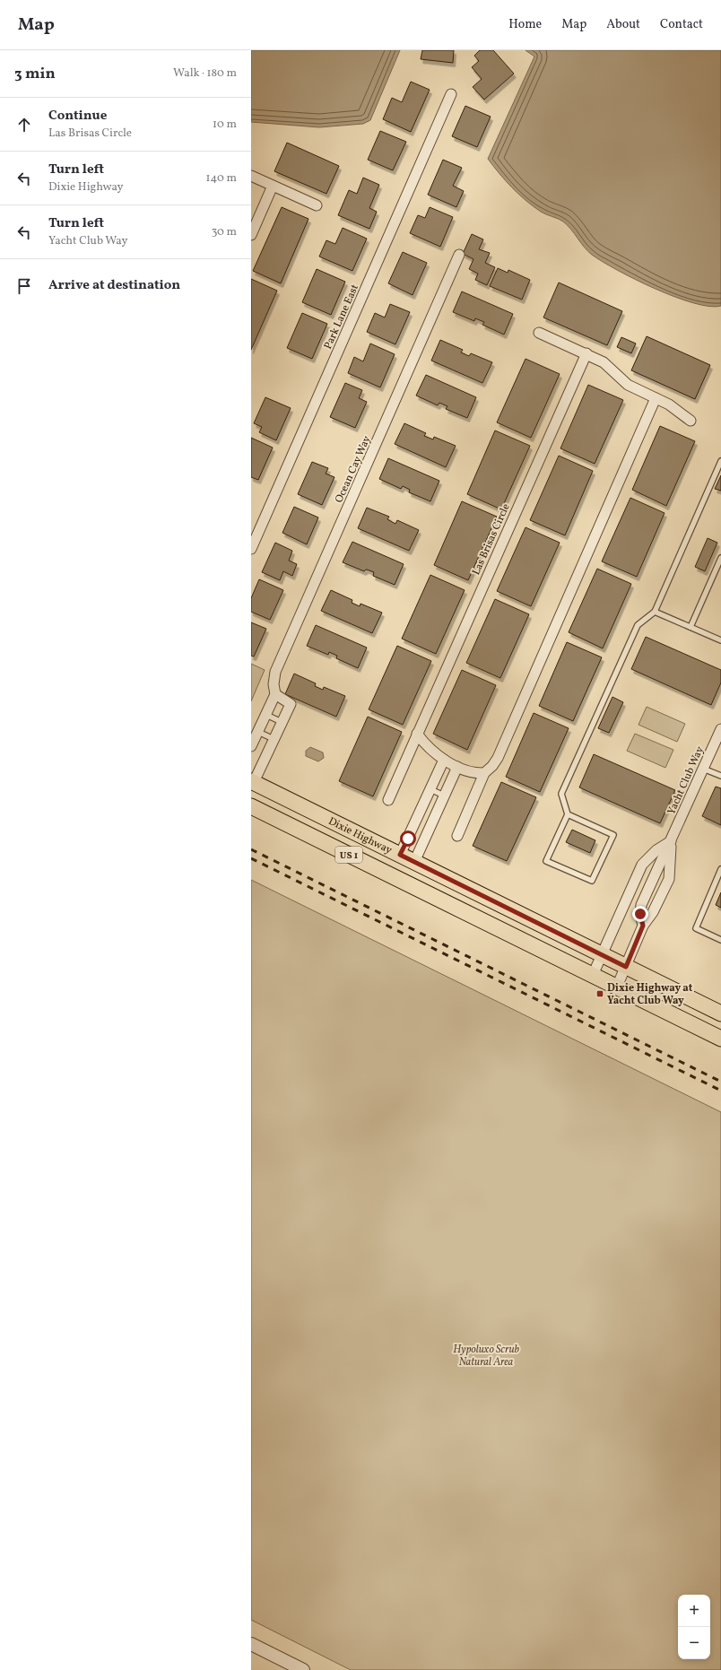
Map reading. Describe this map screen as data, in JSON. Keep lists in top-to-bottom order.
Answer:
{
  "streets": {
    "main road": ["Dixie Highway", "US 1"],
    "street": [
      "Park Lane East",
      "Ocean Cay Way",
      "Las Brisas Circle",
      "Yacht Club Way"
    ]
  },
  "crossings": [
    ["Yacht Club Way", "Dixie Highway"],
    ["Yacht Club Way", "US 1"]
  ],
  "parks": ["Hypoluxo Scrub Natural Area"],
  "places": {
    "transit": ["Dixie Highway at Yacht Club Way"]
  },
  "page": {
    "header": "Map",
    "nav": [
      "Home",
      "Map",
      "About",
      "Contact"
    ],
    "heading": ["3 min", "Walk · 180 m"],
    "list": [
      ["Continue", "Las Brisas Circle", "10 m"],
      ["Turn left", "Dixie Highway", "140 m"],
      ["Turn left", "Yacht Club Way", "30 m"],
      "Arrive at destination"
    ],
    "map_buttons": ["+", "−"]
  }
}
